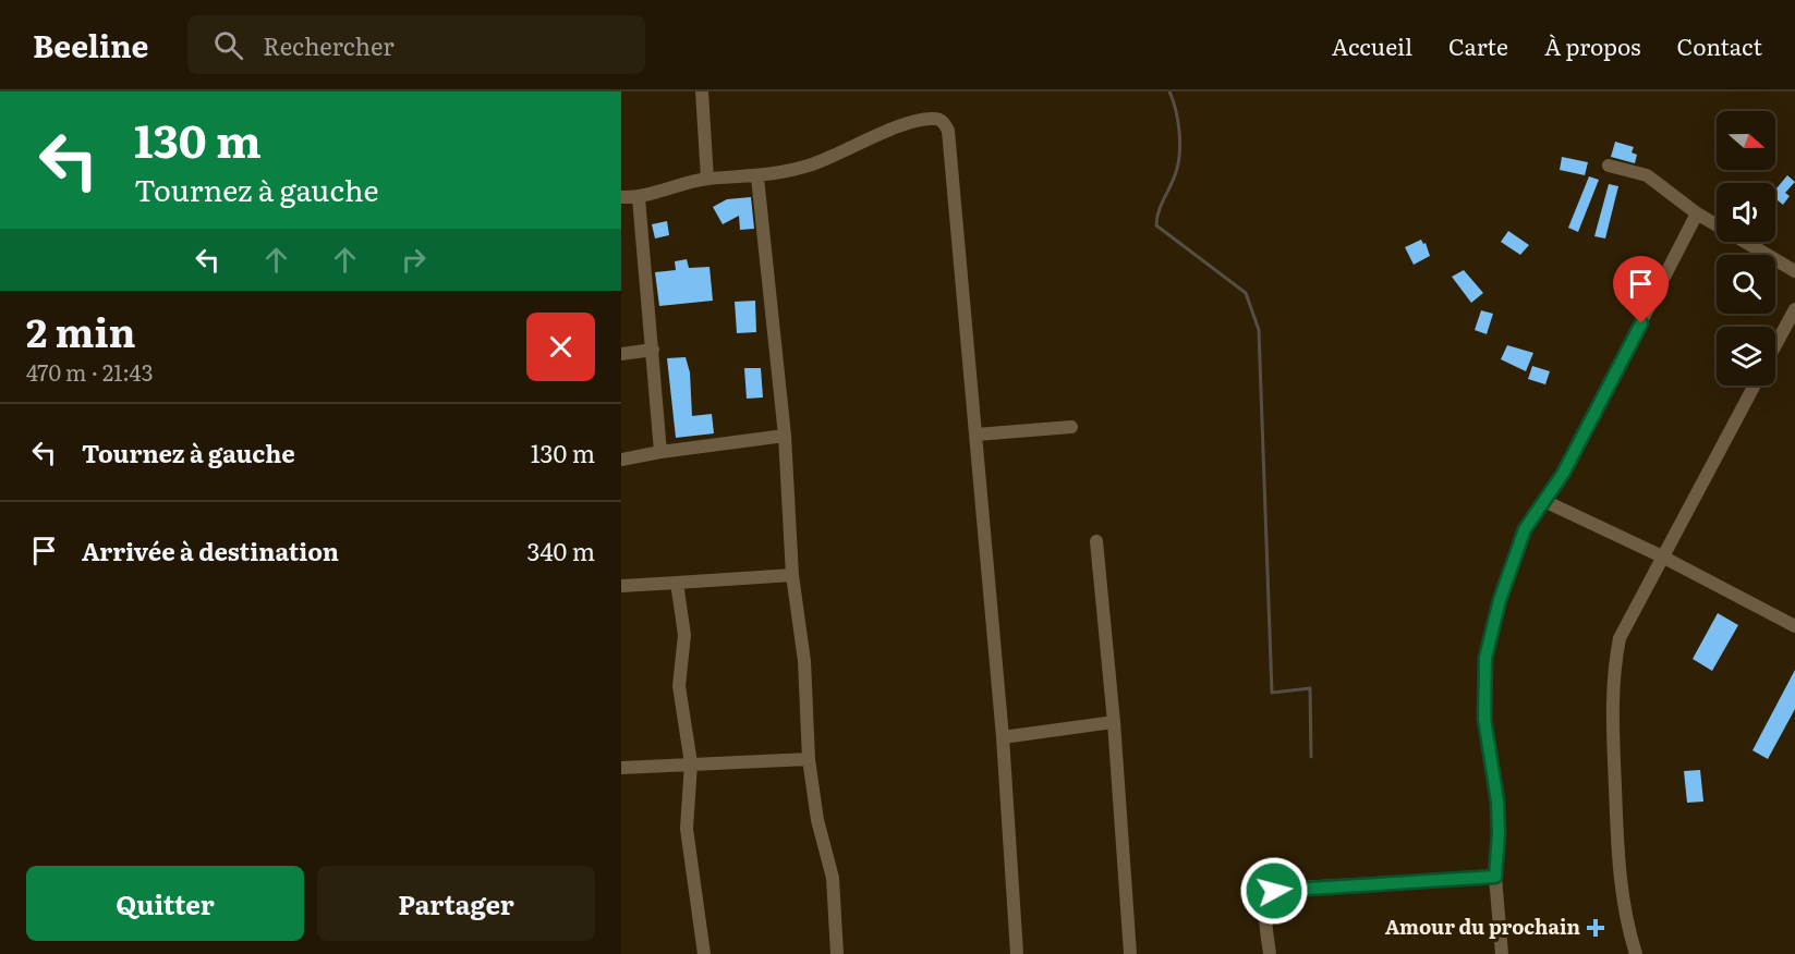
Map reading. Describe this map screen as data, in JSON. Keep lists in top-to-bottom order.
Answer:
{
  "places": {
    "health": ["Amour du prochain"]
  },
  "north": "right",
  "page": {
    "header": "Beeline",
    "search": "Rechercher",
    "nav": [
      "Accueil",
      "Carte",
      "À propos",
      "Contact"
    ],
    "turn": ["130 m", "Tournez à gauche"],
    "heading": ["2 min", "470 m · 21:43"],
    "list": [
      {
        "name": "Tournez à gauche",
        "value": "130 m"
      },
      {
        "name": "Arrivée à destination",
        "value": "340 m"
      }
    ],
    "buttons": ["Quitter", "Partager"]
  }
}
